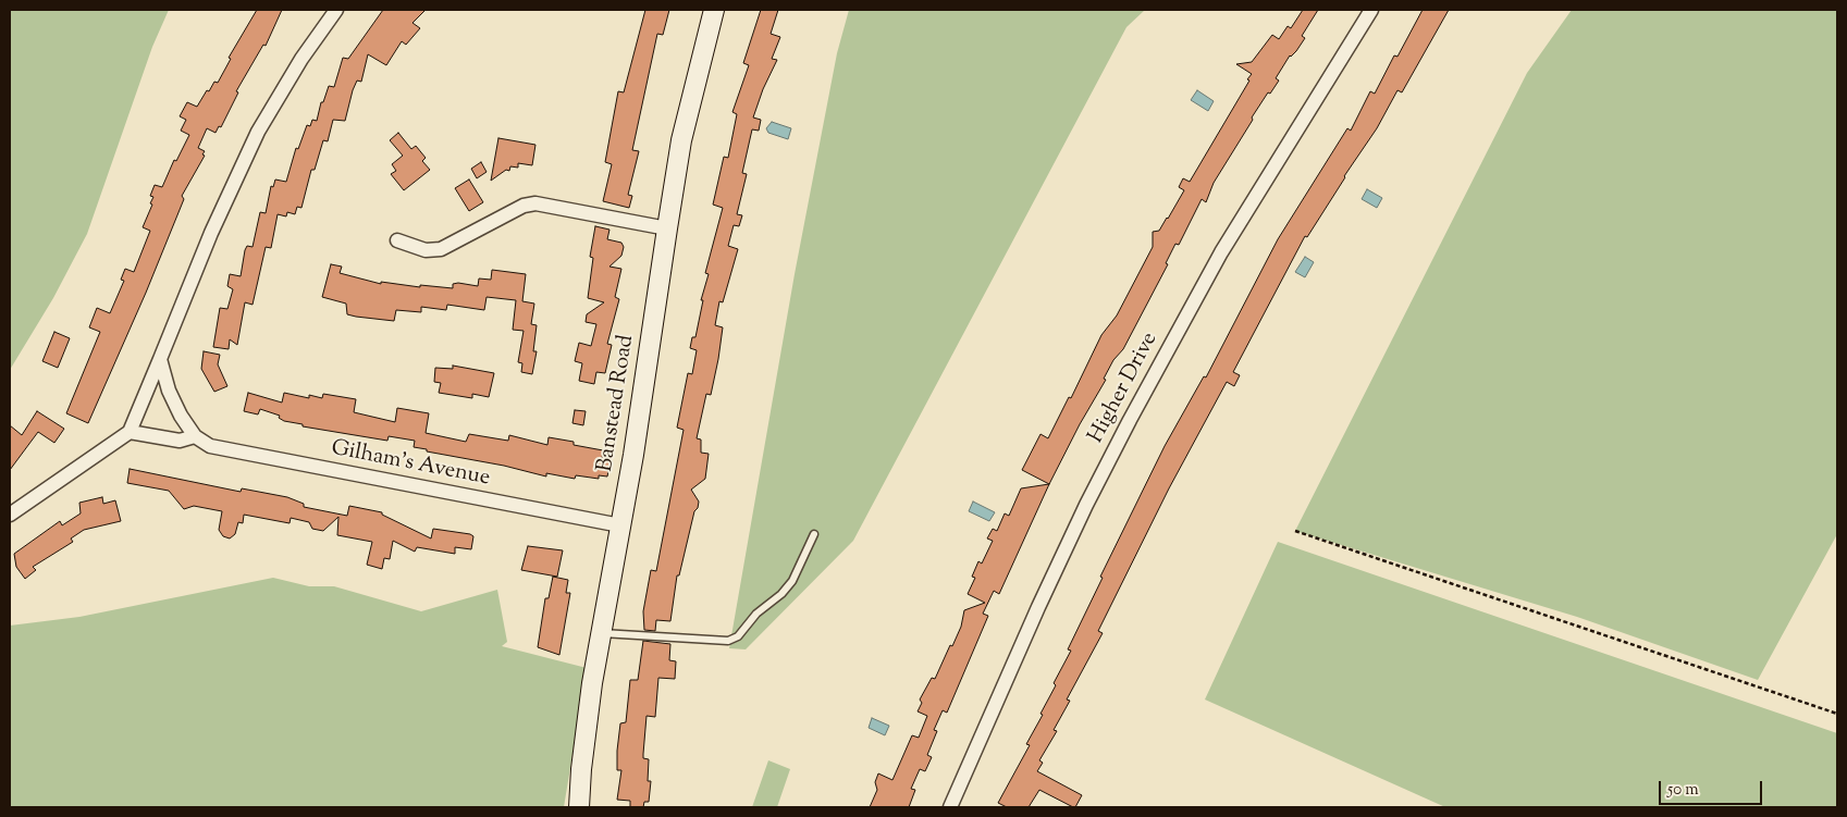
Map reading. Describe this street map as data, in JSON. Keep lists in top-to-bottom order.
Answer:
{
  "streets": {
    "street": ["Higher Drive", "Banstead Road", "Gilham's Avenue"]
  },
  "crossings": [
    ["Banstead Road", "Gilham's Avenue"]
  ],
  "scale_bar": "50 m"
}
